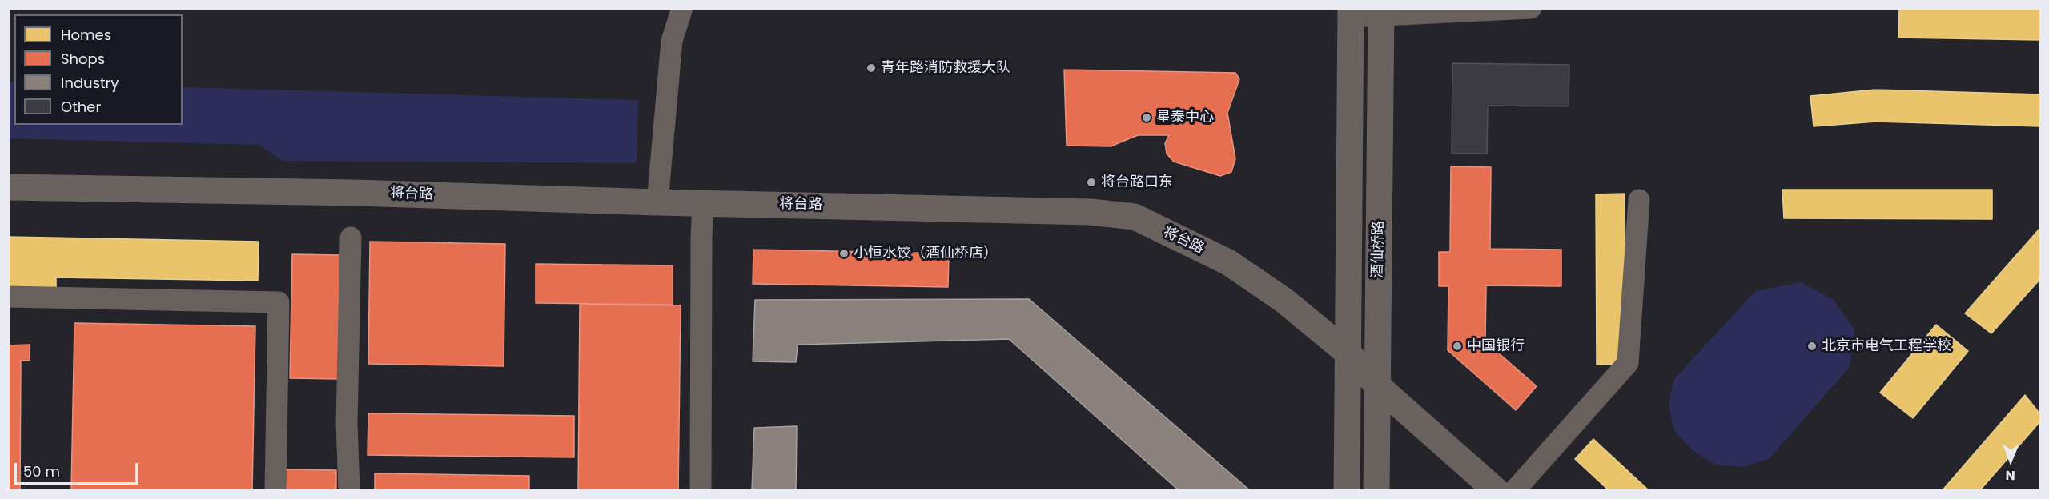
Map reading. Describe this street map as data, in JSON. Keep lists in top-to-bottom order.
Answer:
{
  "streets": {
    "main road": ["将台路", "酒仙桥路"]
  },
  "crossings": [
    ["将台路", "酒仙桥路"]
  ],
  "places": [
    "青年路消防救援大队",
    "星泰中心",
    "将台路口东",
    "小恒水饺（酒仙桥店）",
    "中国银行",
    "北京市电气工程学校"
  ],
  "legend": [
    "Homes",
    "Shops",
    "Industry",
    "Other"
  ],
  "scale_bar": "50 m",
  "north": "bottom"
}
